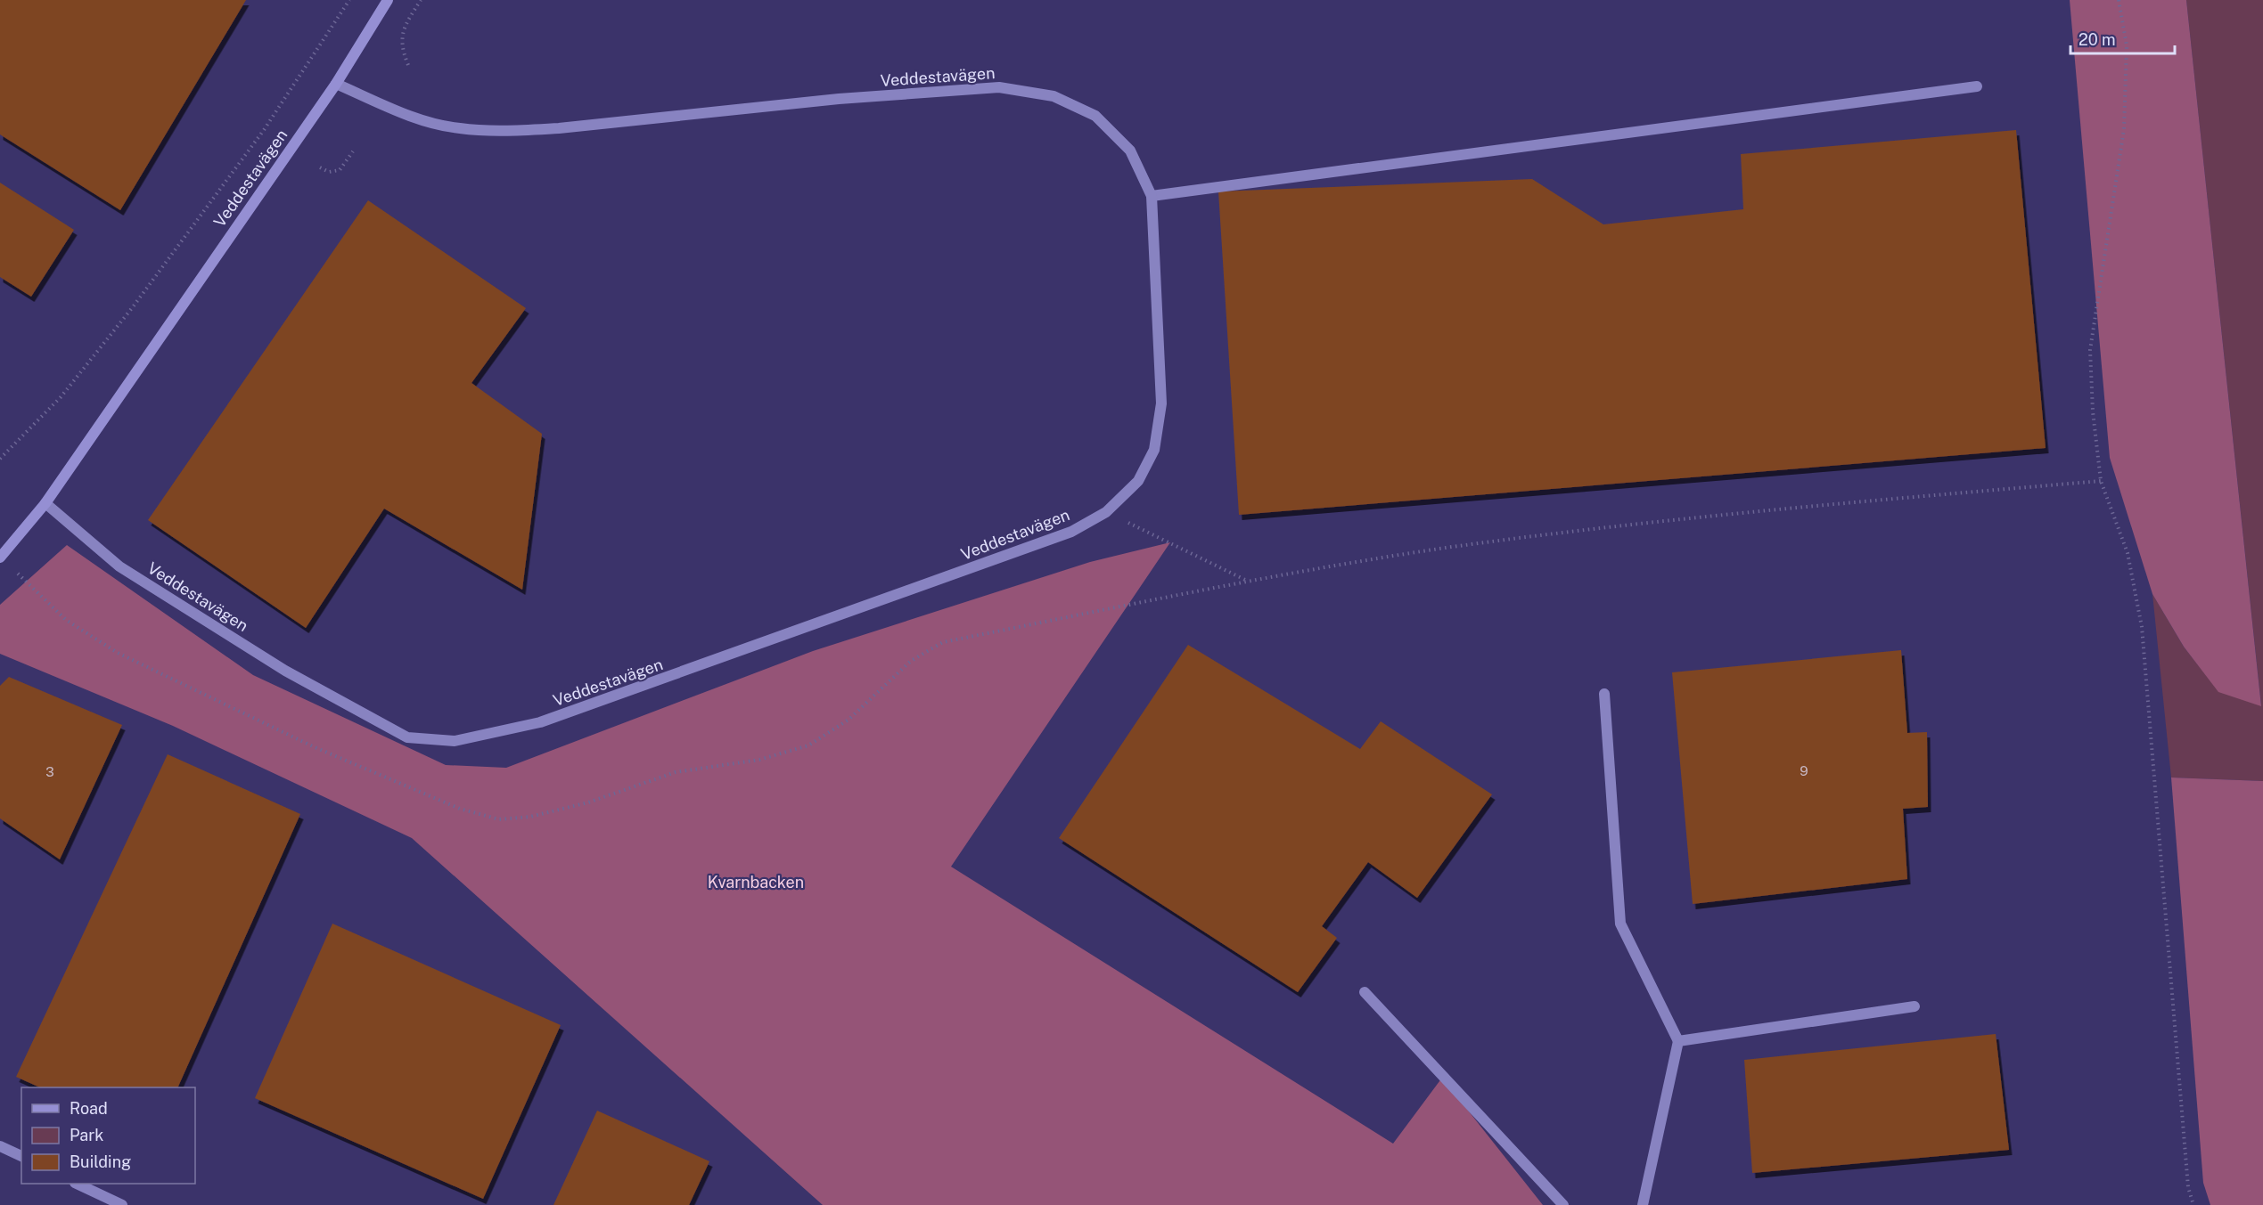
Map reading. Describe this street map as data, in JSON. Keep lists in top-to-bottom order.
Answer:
{
  "streets": {
    "street": ["Veddestavägen"]
  },
  "parks": ["Kvarnbacken"],
  "house_numbers": ["9", "3"],
  "legend": ["Road", "Park", "Building"],
  "scale_bar": "20 m"
}
